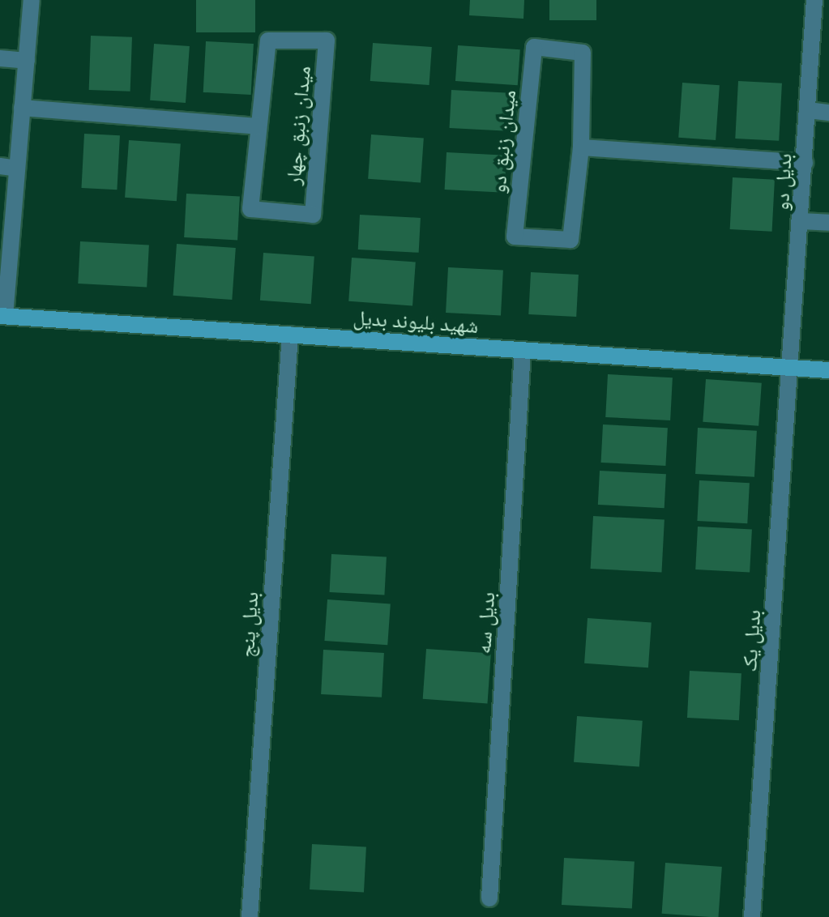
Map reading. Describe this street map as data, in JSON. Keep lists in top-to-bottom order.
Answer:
{
  "streets": {
    "street": [
      "میدان زنبق چهار",
      "میدان زنبق دو",
      "بدیل دو",
      "شهید بلیوند بدیل",
      "بدیل سه",
      "بدیل پنج",
      "بدیل یک"
    ]
  },
  "crossings": [
    ["بدیل دو", "شهید بلیوند بدیل"],
    ["بدیل دو", "بدیل یک"],
    ["شهید بلیوند بدیل", "بدیل سه"],
    ["شهید بلیوند بدیل", "بدیل پنج"],
    ["شهید بلیوند بدیل", "بدیل یک"]
  ]
}
